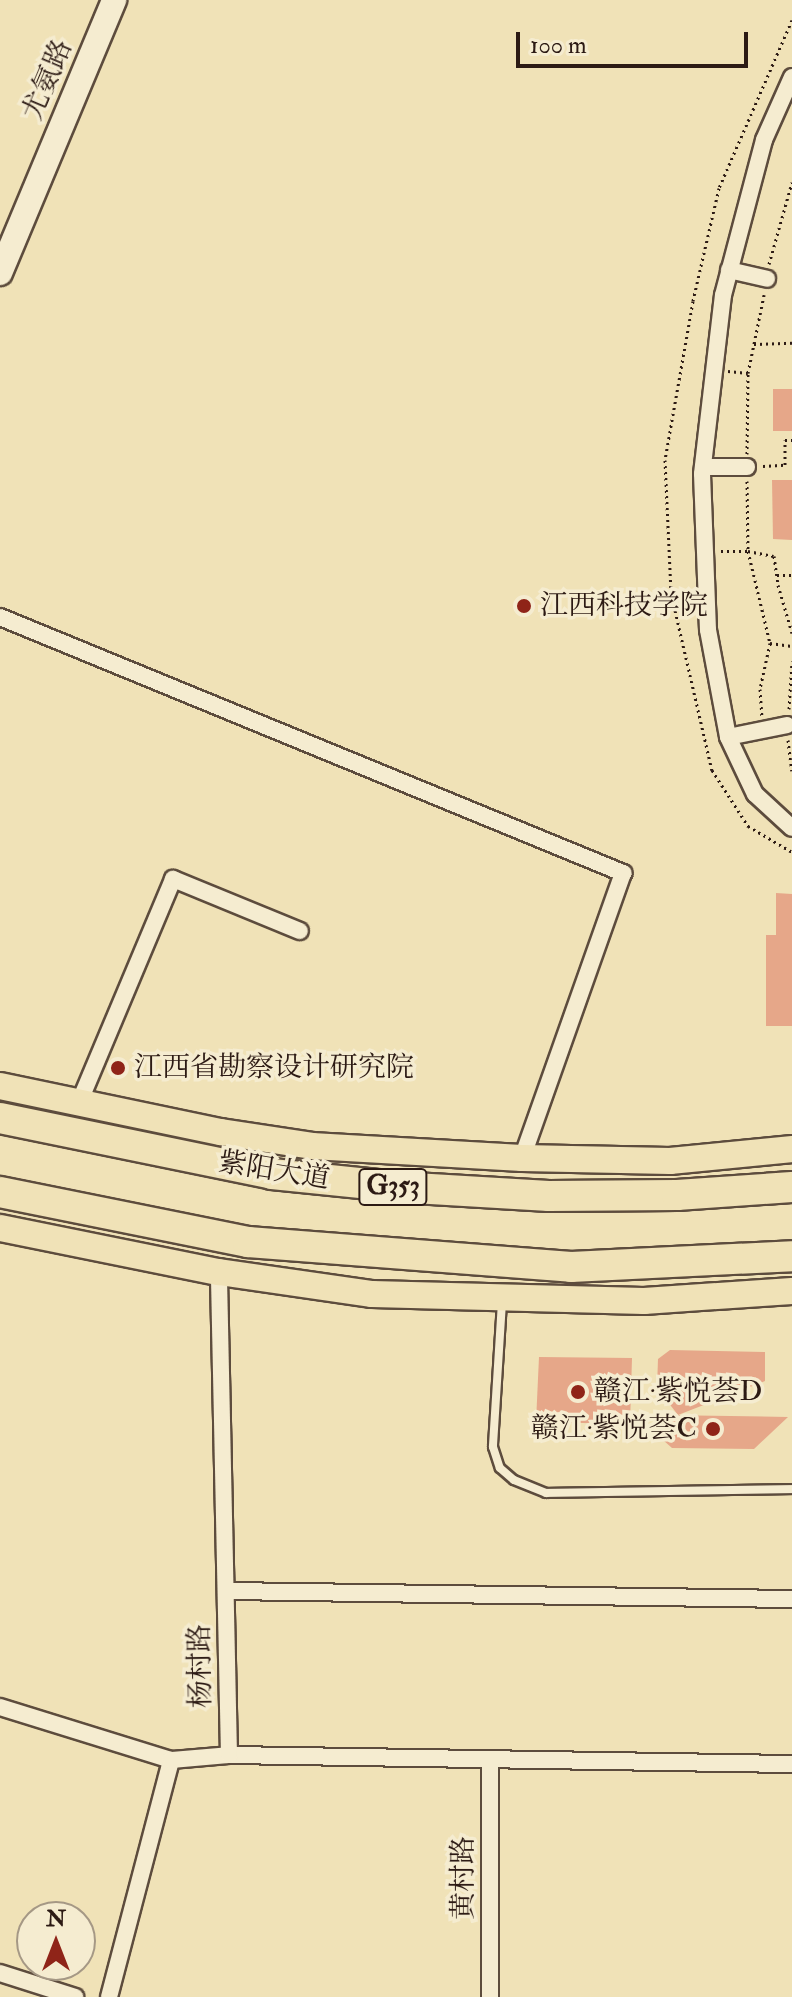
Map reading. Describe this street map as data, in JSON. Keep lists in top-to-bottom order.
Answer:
{
  "streets": {
    "highway": ["紫阳大道", "G353"],
    "main road": ["尤氨路"],
    "street": ["杨村路", "黄村路"]
  },
  "places": [
    "江西科技学院",
    "江西省勘察设计研究院",
    "赣江·紫悦荟D",
    "赣江·紫悦荟C"
  ],
  "scale_bar": "100 m",
  "north": "top"
}
